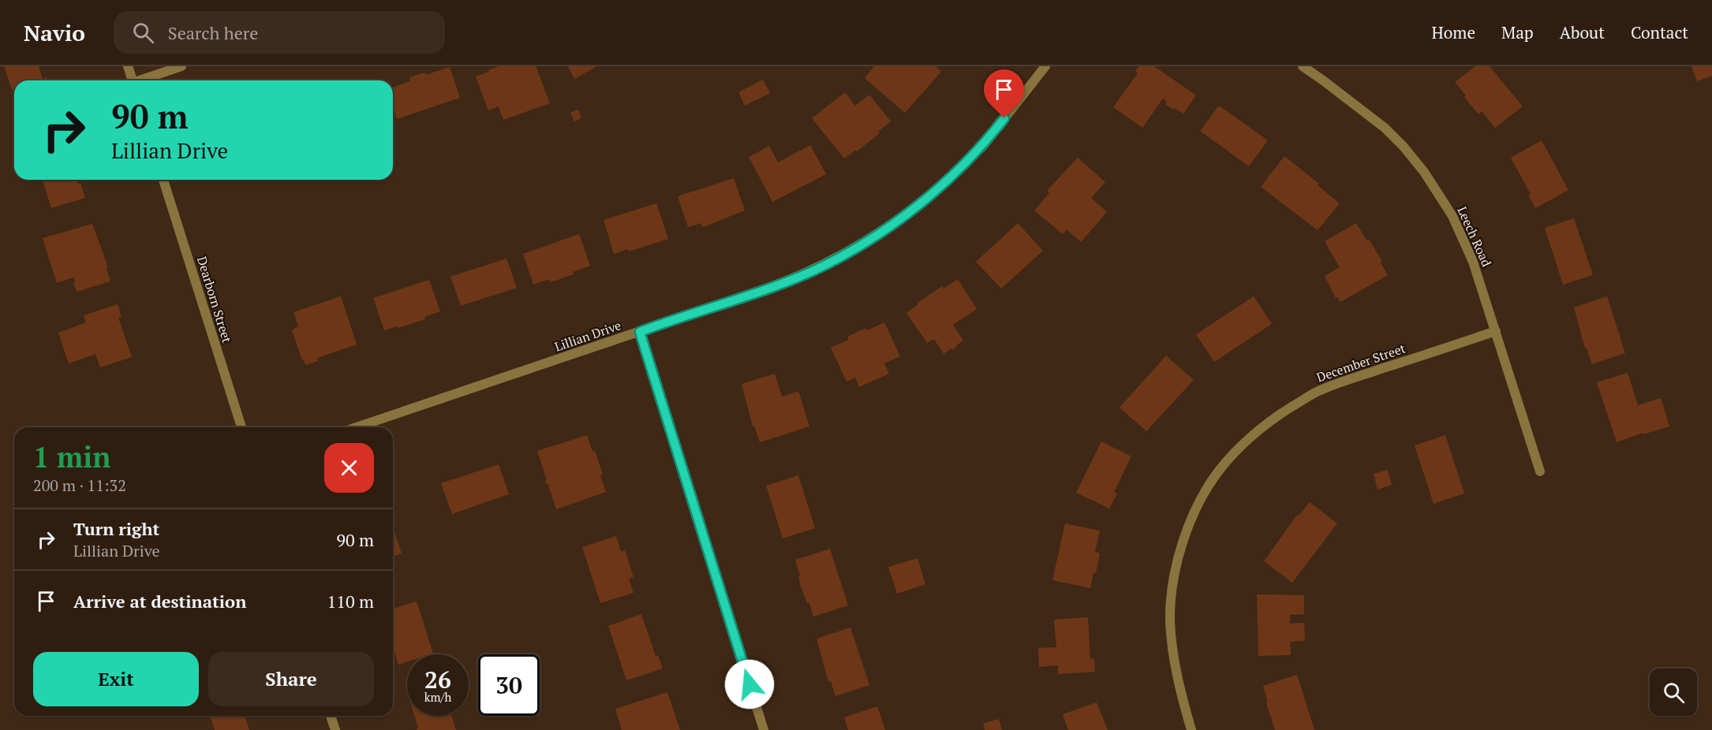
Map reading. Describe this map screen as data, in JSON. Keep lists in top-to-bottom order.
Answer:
{
  "streets": {
    "street": [
      "Leech Road",
      "Dearborn Street",
      "Lillian Drive",
      "December Street"
    ]
  },
  "crossings": [
    ["Leech Road", "December Street"]
  ],
  "page": {
    "header": "Navio",
    "search": "Search here",
    "nav": [
      "Home",
      "Map",
      "About",
      "Contact"
    ],
    "turn": ["90 m", "Lillian Drive"],
    "heading": ["1 min", "200 m · 11:32"],
    "list": [
      {
        "name": "Turn right",
        "note": "Lillian Drive",
        "value": "90 m"
      },
      {
        "name": "Arrive at destination",
        "value": "110 m"
      }
    ],
    "buttons": ["Exit", "Share"],
    "speed": "26 km/h",
    "limit": "30"
  }
}
